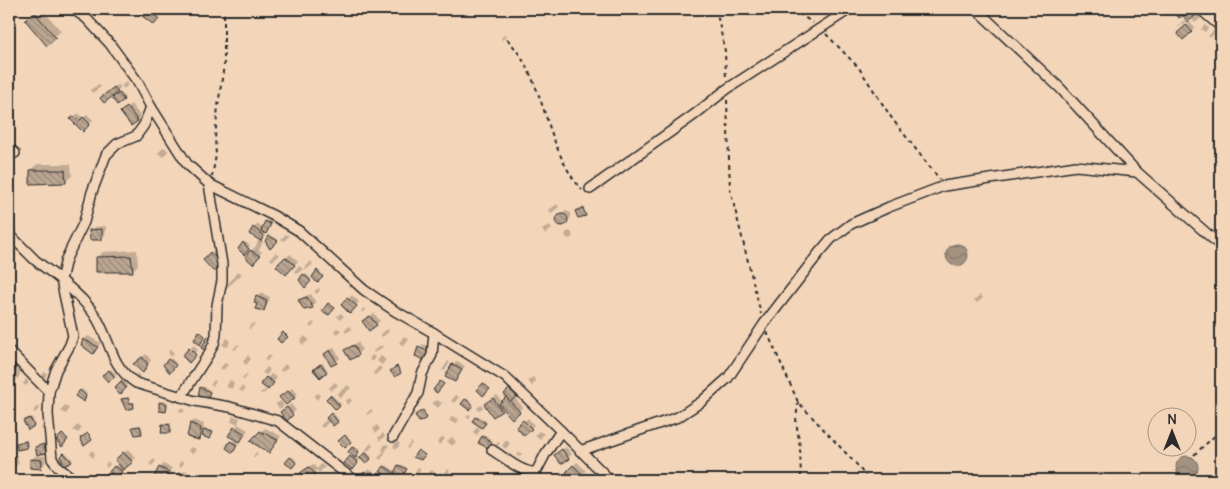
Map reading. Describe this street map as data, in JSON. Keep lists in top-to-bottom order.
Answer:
{
  "north": "top"
}
